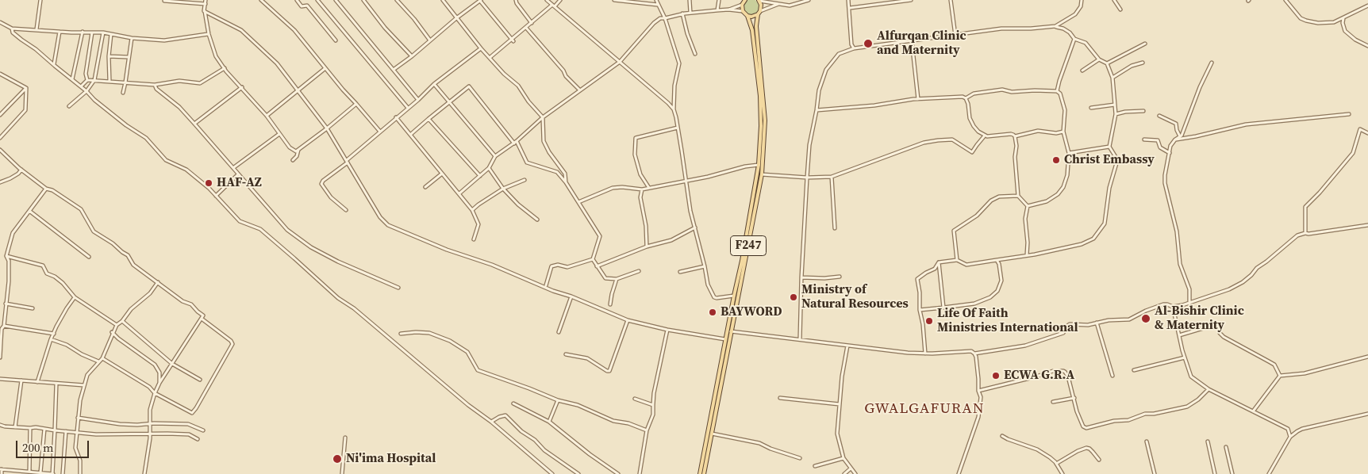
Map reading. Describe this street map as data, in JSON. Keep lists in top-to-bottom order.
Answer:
{
  "streets": {
    "main road": ["F247"]
  },
  "districts": ["GWALGAFURAN"],
  "places": [
    "Alfurqan Clinic and Maternity",
    "Christ Embassy",
    "HAF-AZ",
    "Ministry of Natural Resources",
    "BAYWORD",
    "Al-Bishir Clinic & Maternity",
    "Life Of Faith Ministries International",
    "ECWA G.R.A",
    "Ni'ima Hospital"
  ],
  "scale_bar": "200 m"
}
